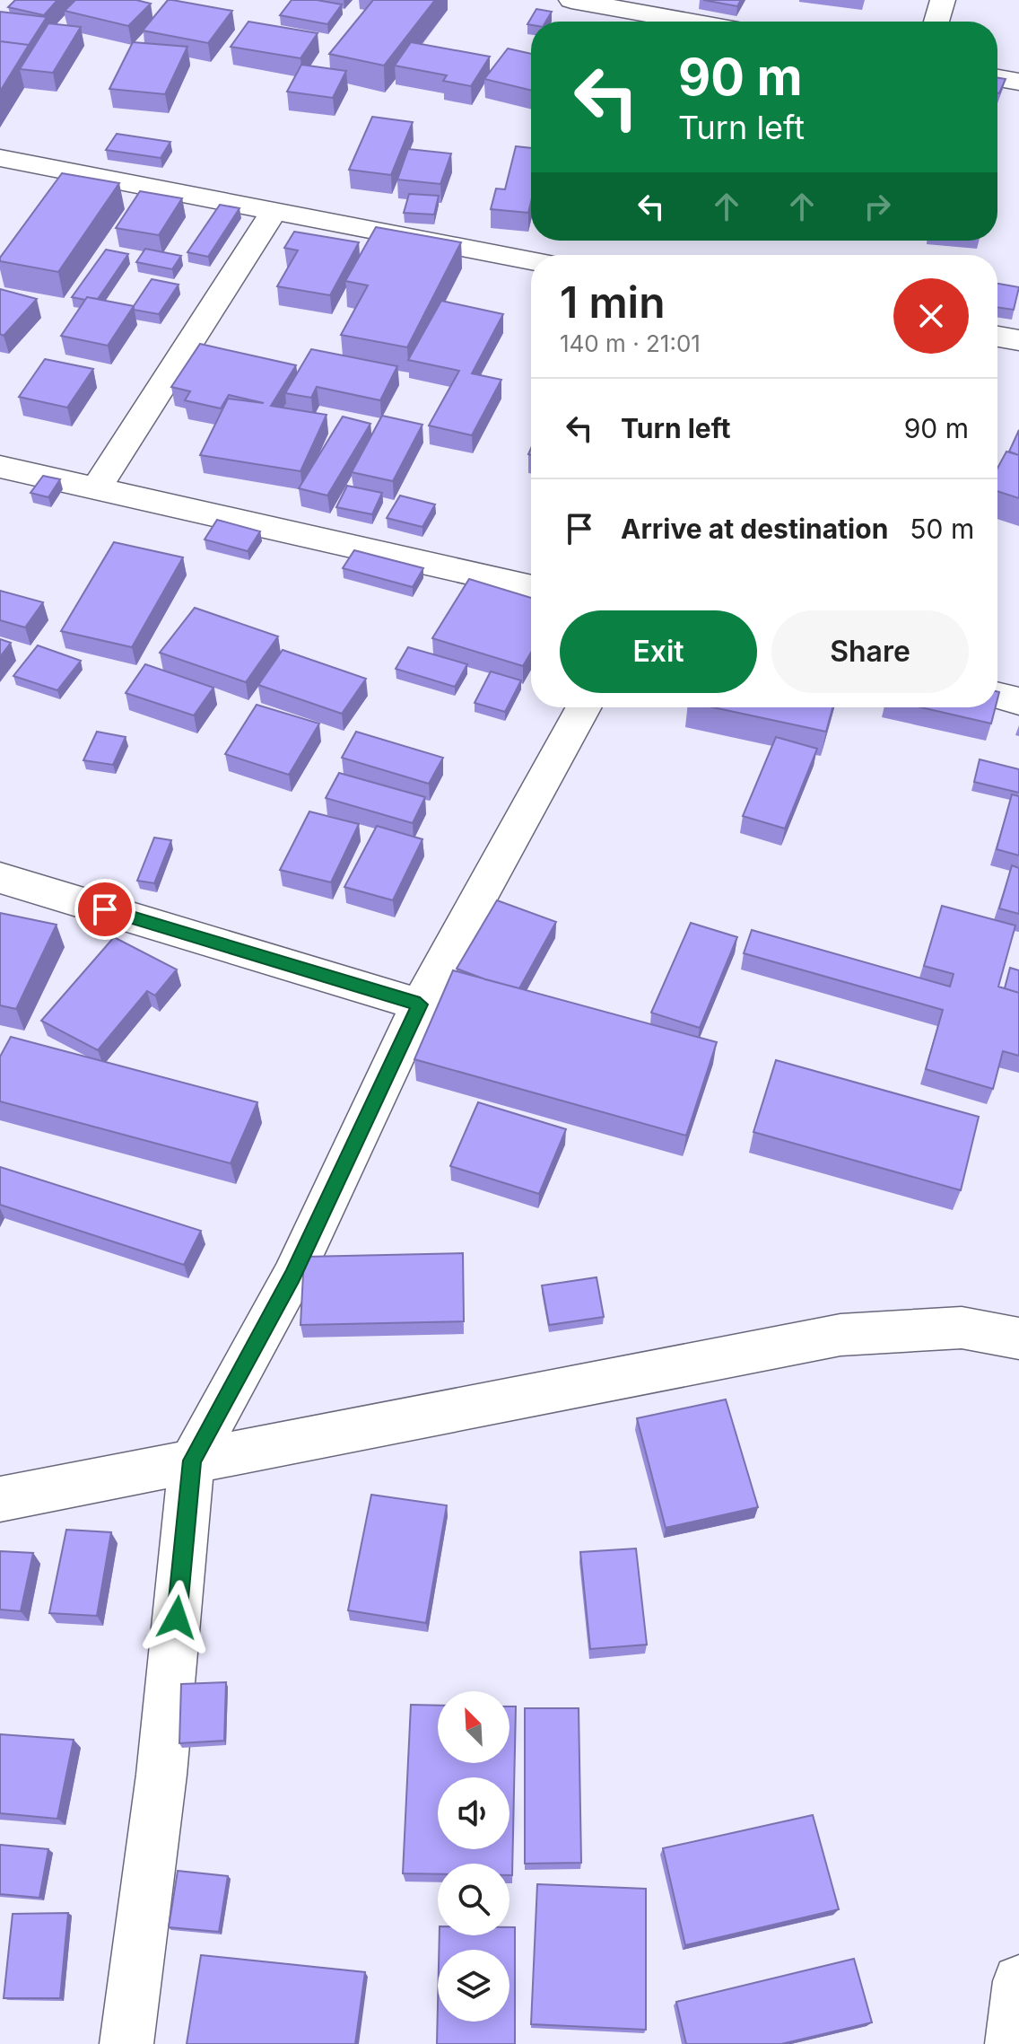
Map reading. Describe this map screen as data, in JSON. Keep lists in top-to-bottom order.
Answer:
{
  "north": "top left",
  "page": {
    "turn": ["90 m", "Turn left"],
    "heading": ["1 min", "140 m · 21:01"],
    "list": [
      {
        "name": "Turn left",
        "value": "90 m"
      },
      {
        "name": "Arrive at destination",
        "value": "50 m"
      }
    ],
    "buttons": ["Exit", "Share"]
  }
}
